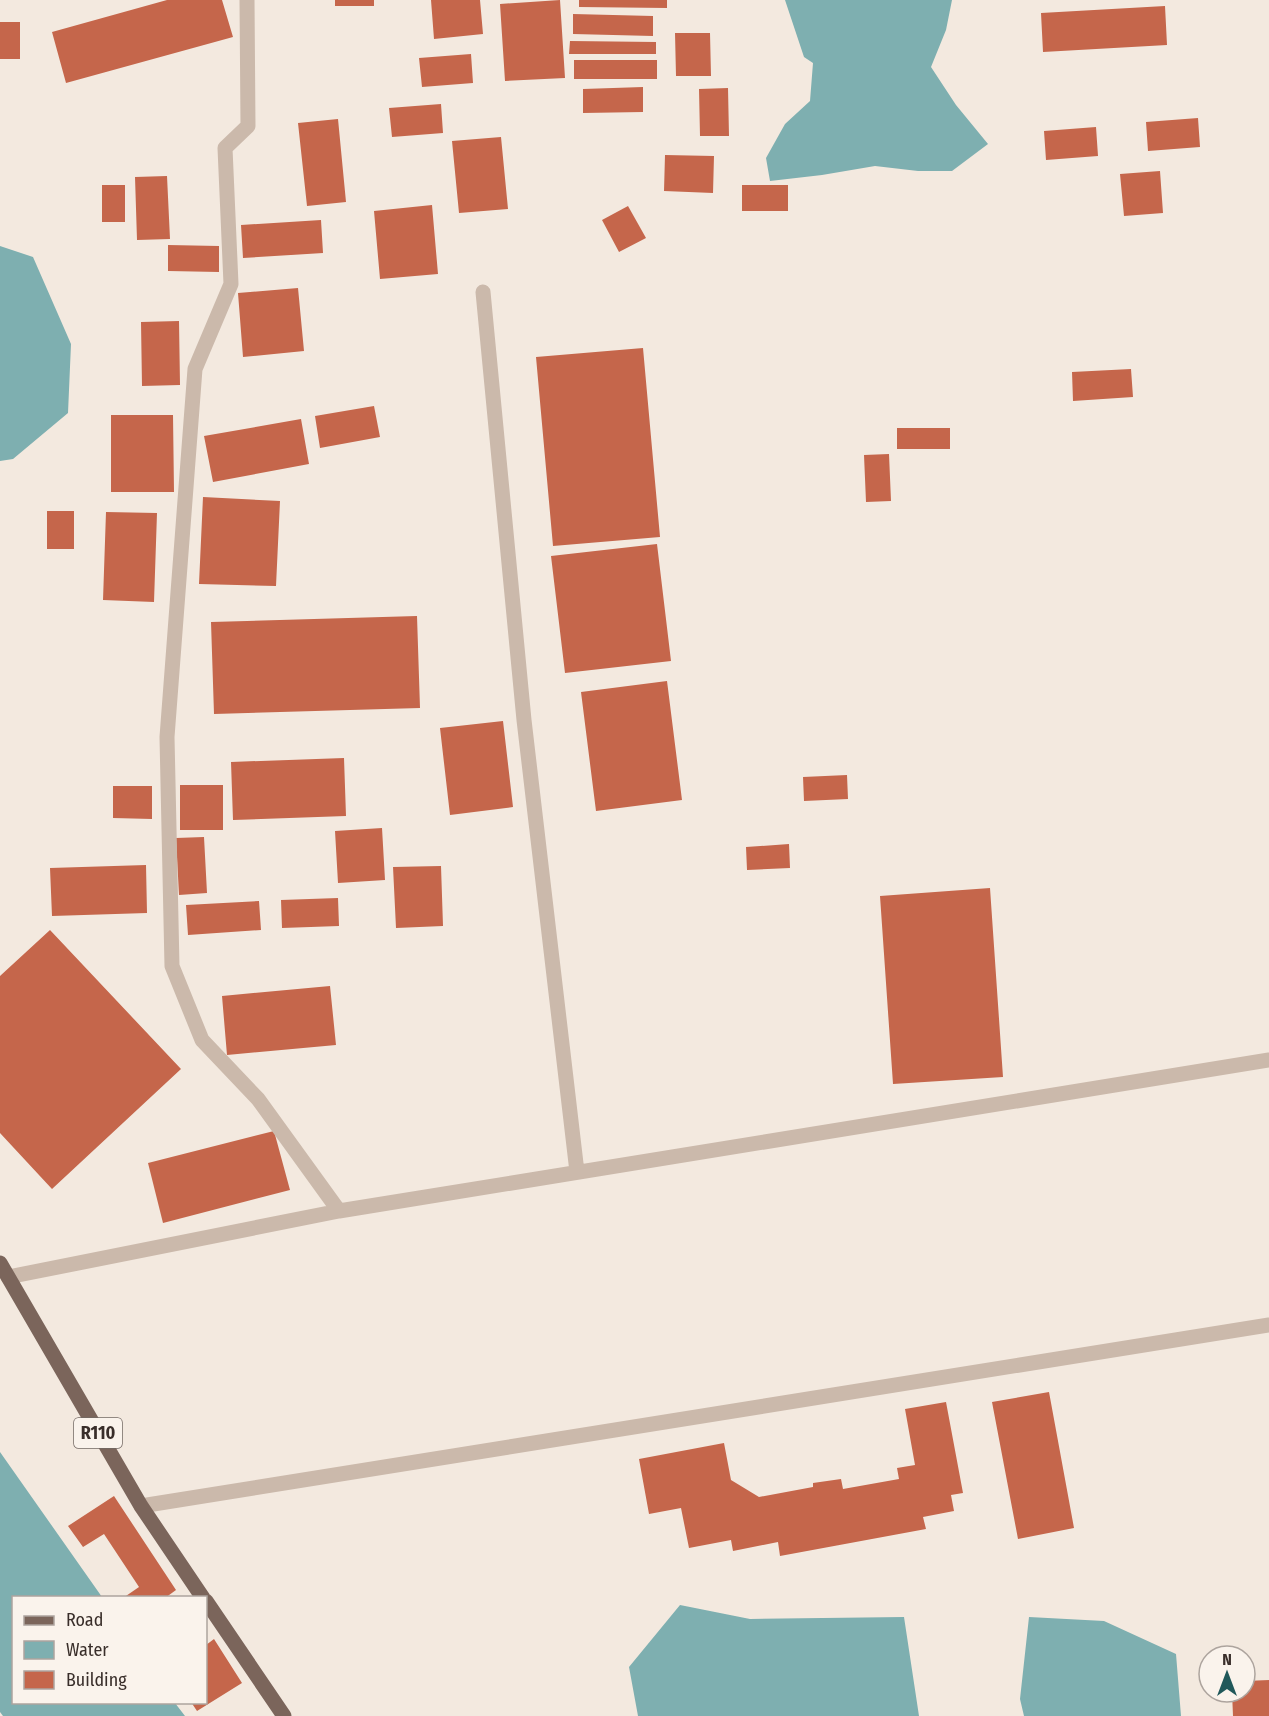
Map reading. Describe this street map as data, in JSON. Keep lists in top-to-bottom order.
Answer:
{
  "streets": {
    "main road": ["R110"]
  },
  "legend": ["Road", "Water", "Building"],
  "north": "top"
}
